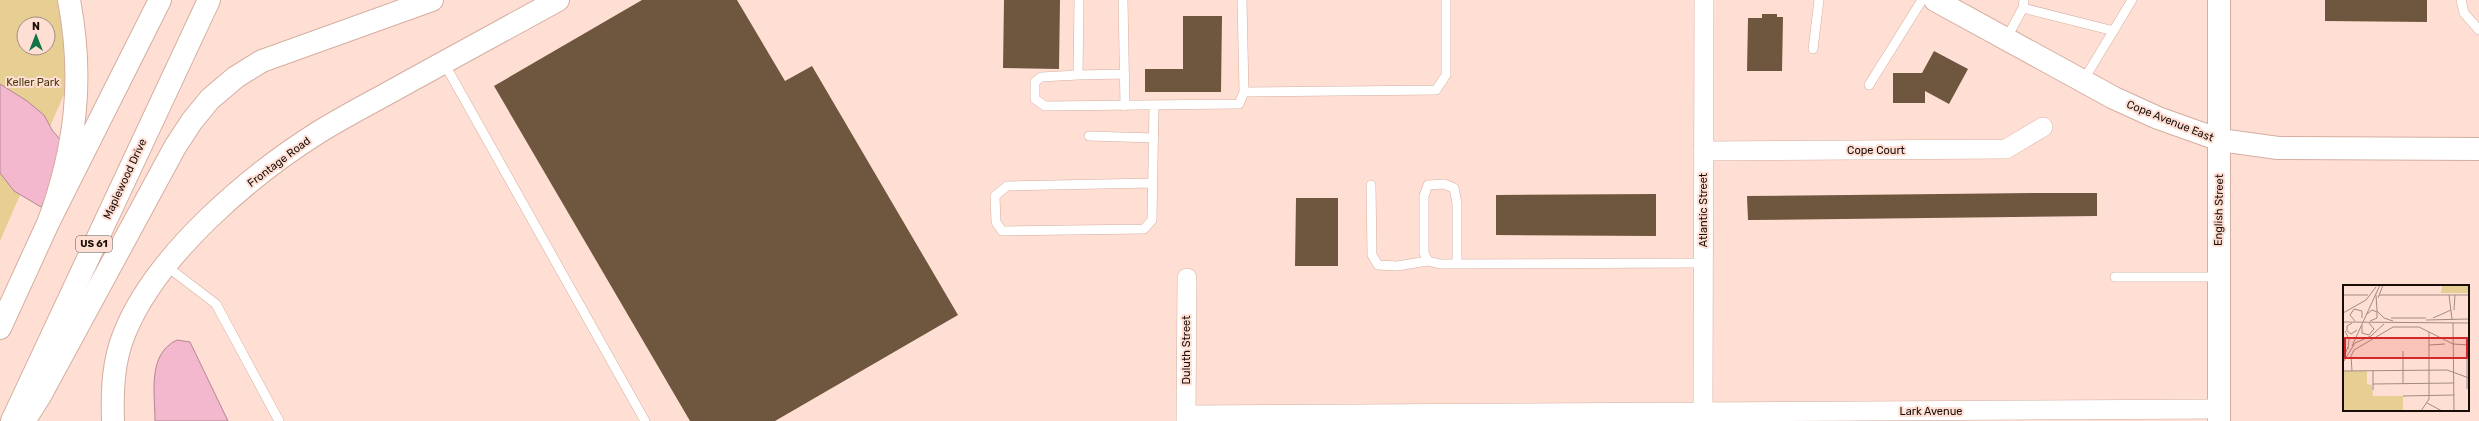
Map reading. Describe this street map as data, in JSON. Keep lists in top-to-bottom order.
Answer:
{
  "streets": {
    "main road": [
      "Cope Avenue East",
      "Frontage Road",
      "Maplewood Drive",
      "English Street",
      "US 61"
    ],
    "street": [
      "Cope Court",
      "Atlantic Street",
      "Duluth Street",
      "Lark Avenue"
    ]
  },
  "crossings": [
    ["Cope Avenue East", "English Street"],
    ["Cope Court", "Atlantic Street"],
    ["Atlantic Street", "Lark Avenue"],
    ["English Street", "Lark Avenue"],
    ["Duluth Street", "Lark Avenue"]
  ],
  "parks": ["Keller Park"],
  "north": "top"
}
